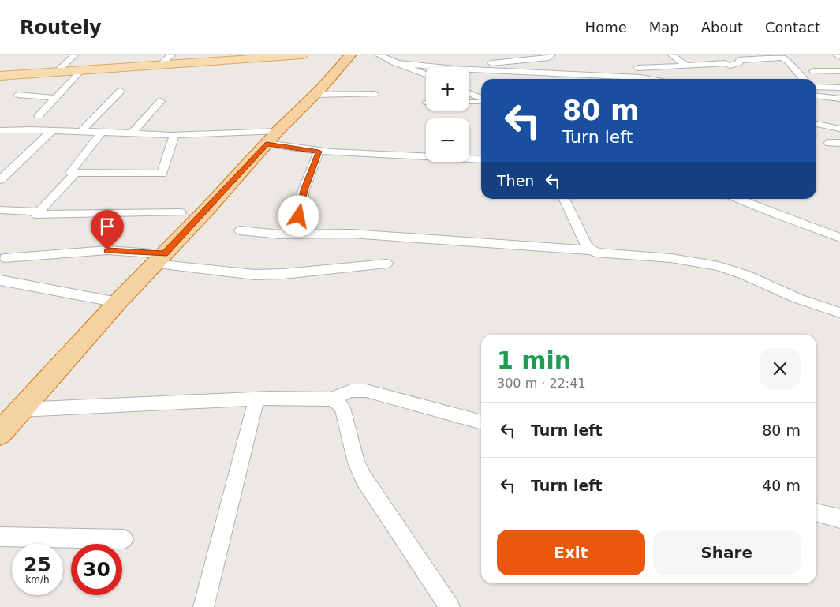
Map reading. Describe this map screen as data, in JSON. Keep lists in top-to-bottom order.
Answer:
{
  "page": {
    "header": "Routely",
    "nav": [
      "Home",
      "Map",
      "About",
      "Contact"
    ],
    "map_buttons": ["+", "−"],
    "turn": ["80 m", "Turn left"],
    "then": "Then",
    "heading": ["1 min", "300 m · 22:41"],
    "list": [
      {
        "name": "Turn left",
        "value": "80 m"
      },
      {
        "name": "Turn left",
        "value": "40 m"
      }
    ],
    "buttons": ["Exit", "Share"],
    "speed": "25 km/h",
    "limit": "30"
  }
}
